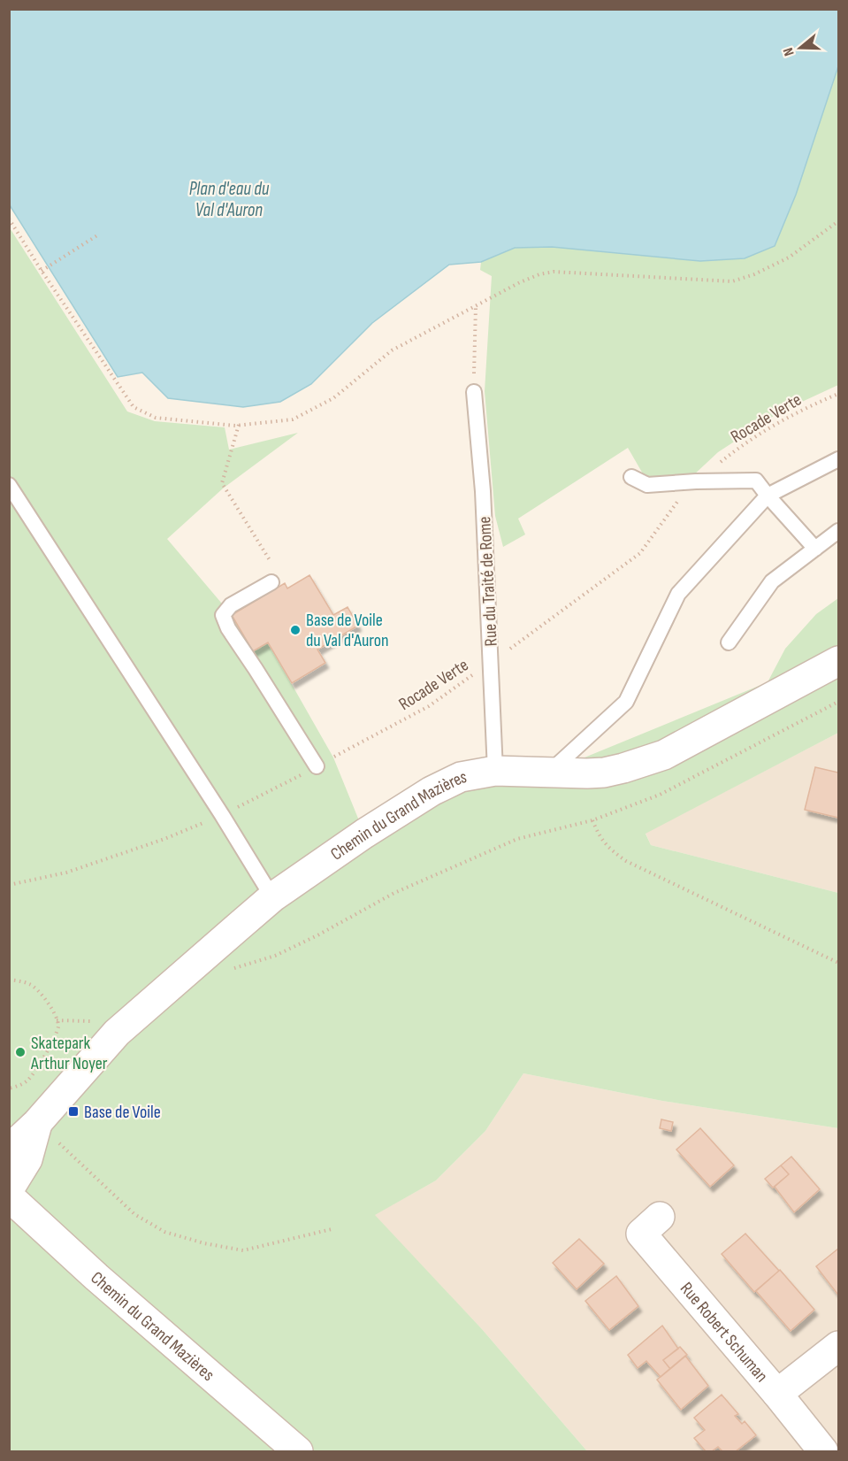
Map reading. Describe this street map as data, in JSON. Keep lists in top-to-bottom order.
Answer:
{
  "streets": {
    "street": ["Chemin du Grand Mazières", "Rue Robert Schuman"],
    "lane": ["Rue du Traité de Rome"],
    "path": ["Rocade Verte"]
  },
  "crossings": [
    ["Rocade Verte", "Rue du Traité de Rome"],
    ["Rue du Traité de Rome", "Chemin du Grand Mazières"]
  ],
  "water": ["Plan d'eau du Val d'Auron"],
  "places": {
    "other": ["Base de Voile du Val d'Auron", "Skatepark Arthur Noyer"],
    "transit": ["Base de Voile"]
  },
  "north": "left"
}
